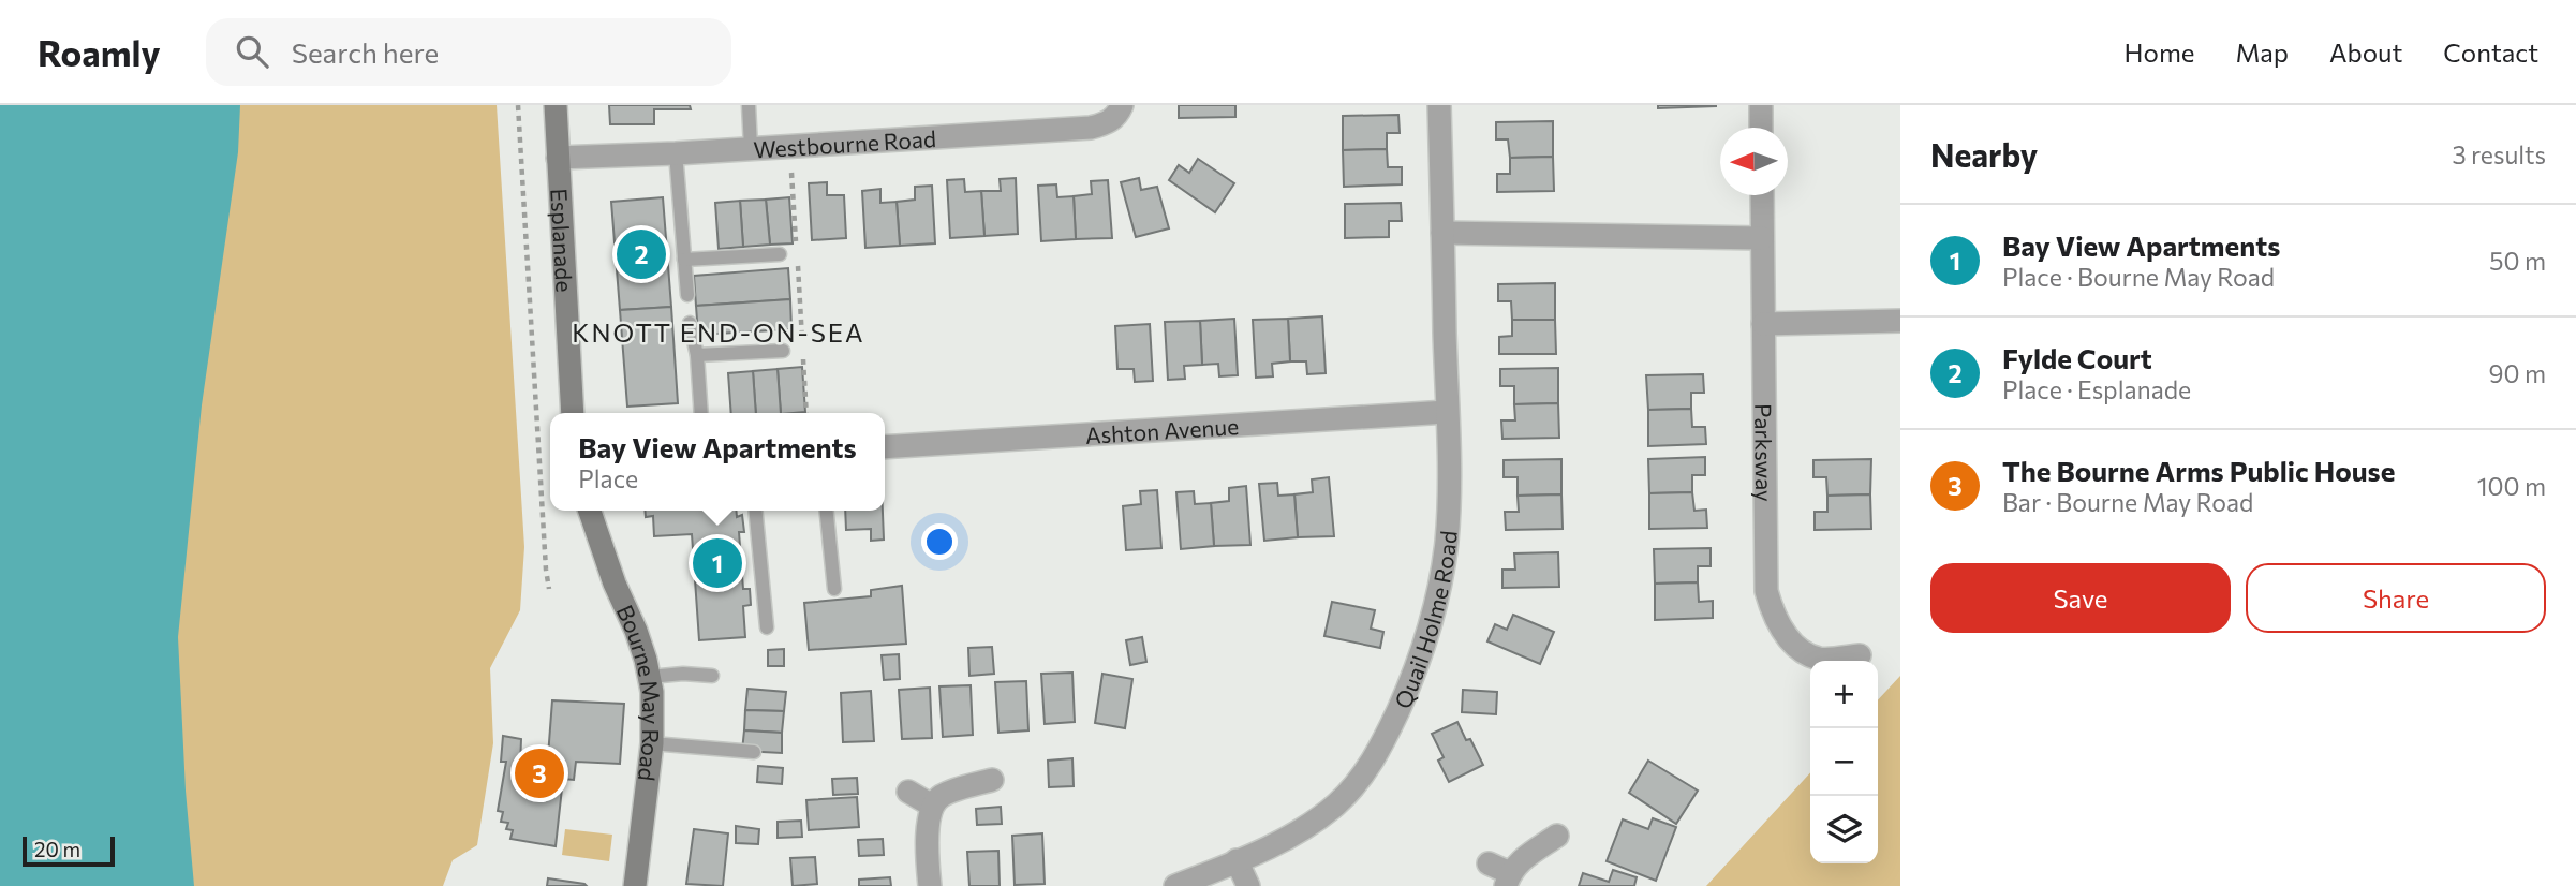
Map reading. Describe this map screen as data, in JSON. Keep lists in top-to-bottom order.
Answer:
{
  "streets": {
    "main road": ["Esplanade", "Bourne May Road"],
    "street": [
      "Westbourne Road",
      "Ashton Avenue",
      "Parksway",
      "Quail Holme Road"
    ]
  },
  "crossings": [
    ["Westbourne Road", "Esplanade"],
    ["Ashton Avenue", "Quail Holme Road"]
  ],
  "districts": ["KNOTT END-ON-SEA"],
  "scale_bar": "20 m",
  "north": "left",
  "page": {
    "header": "Roamly",
    "search": "Search here",
    "nav": [
      "Home",
      "Map",
      "About",
      "Contact"
    ],
    "heading": ["Nearby", "3 results"],
    "list": [
      {
        "mark": "1",
        "name": "Bay View Apartments",
        "note": "Place · Bourne May Road",
        "value": "50 m"
      },
      {
        "mark": "2",
        "name": "Fylde Court",
        "note": "Place · Esplanade",
        "value": "90 m"
      },
      {
        "mark": "3",
        "name": "The Bourne Arms Public House",
        "note": "Bar · Bourne May Road",
        "value": "100 m"
      }
    ],
    "pins": ["2", "1", "3"],
    "popup": ["Bay View Apartments", "Place"],
    "buttons": ["Save", "Share"],
    "map_buttons": ["+", "−"],
    "scale": "20 m"
  }
}
